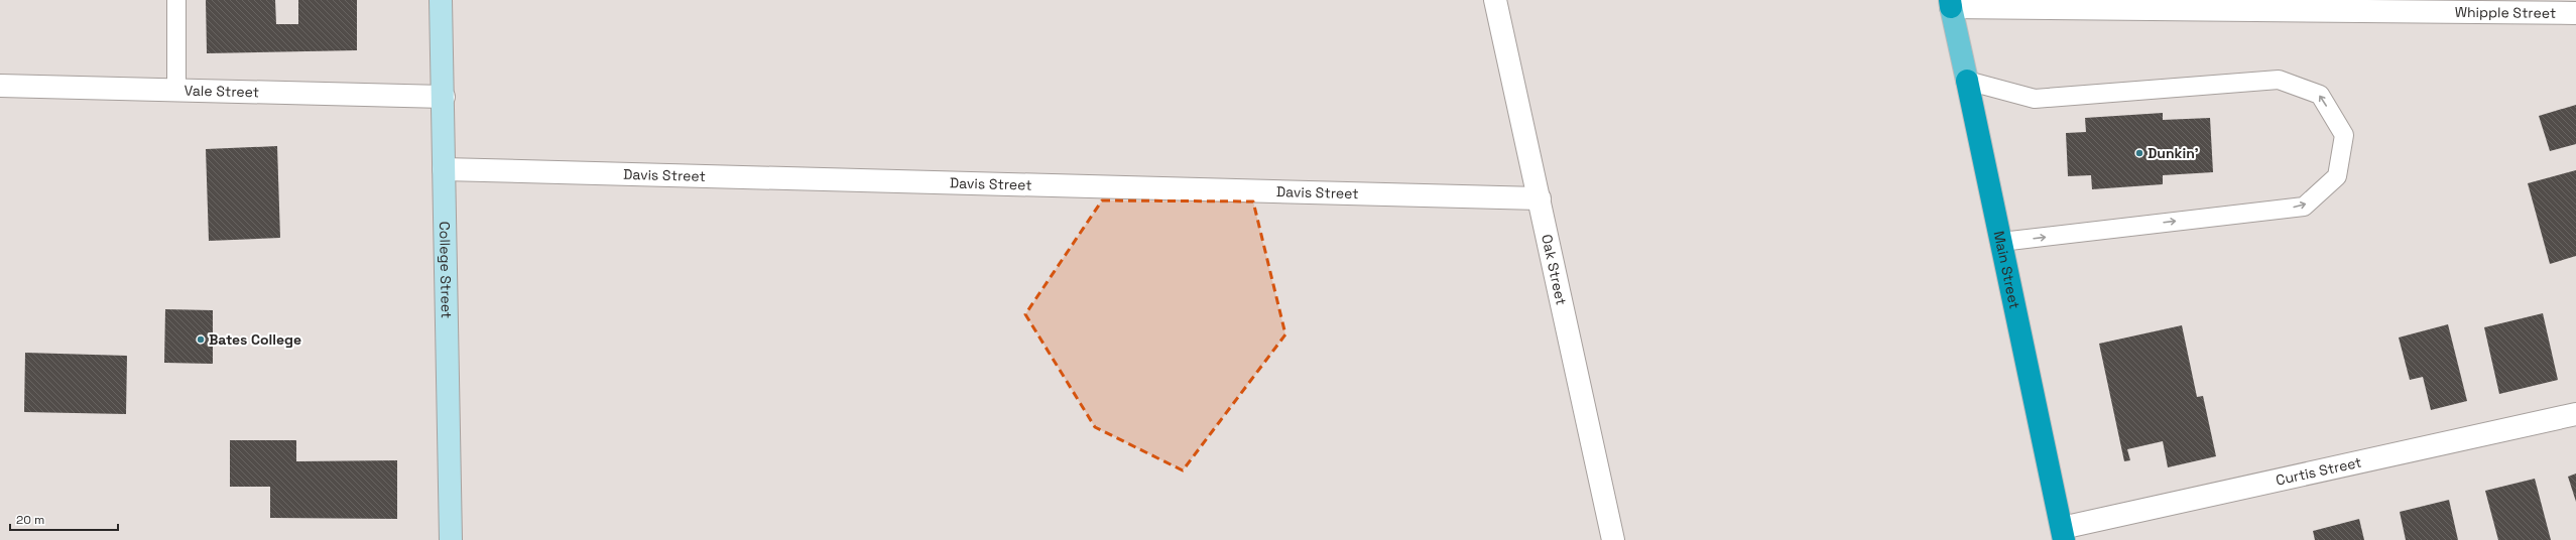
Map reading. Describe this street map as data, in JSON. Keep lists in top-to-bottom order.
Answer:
{
  "streets": {
    "highway": ["Main Street"],
    "main road": ["College Street"],
    "street": [
      "Whipple Street",
      "Vale Street",
      "Davis Street",
      "Oak Street",
      "Curtis Street"
    ]
  },
  "crossings": [
    ["Whipple Street", "Main Street"],
    ["Vale Street", "College Street"],
    ["Davis Street", "College Street"],
    ["Davis Street", "Oak Street"],
    ["Main Street", "Curtis Street"]
  ],
  "places": ["Dunkin'", "Bates College"],
  "scale_bar": "20 m"
}
